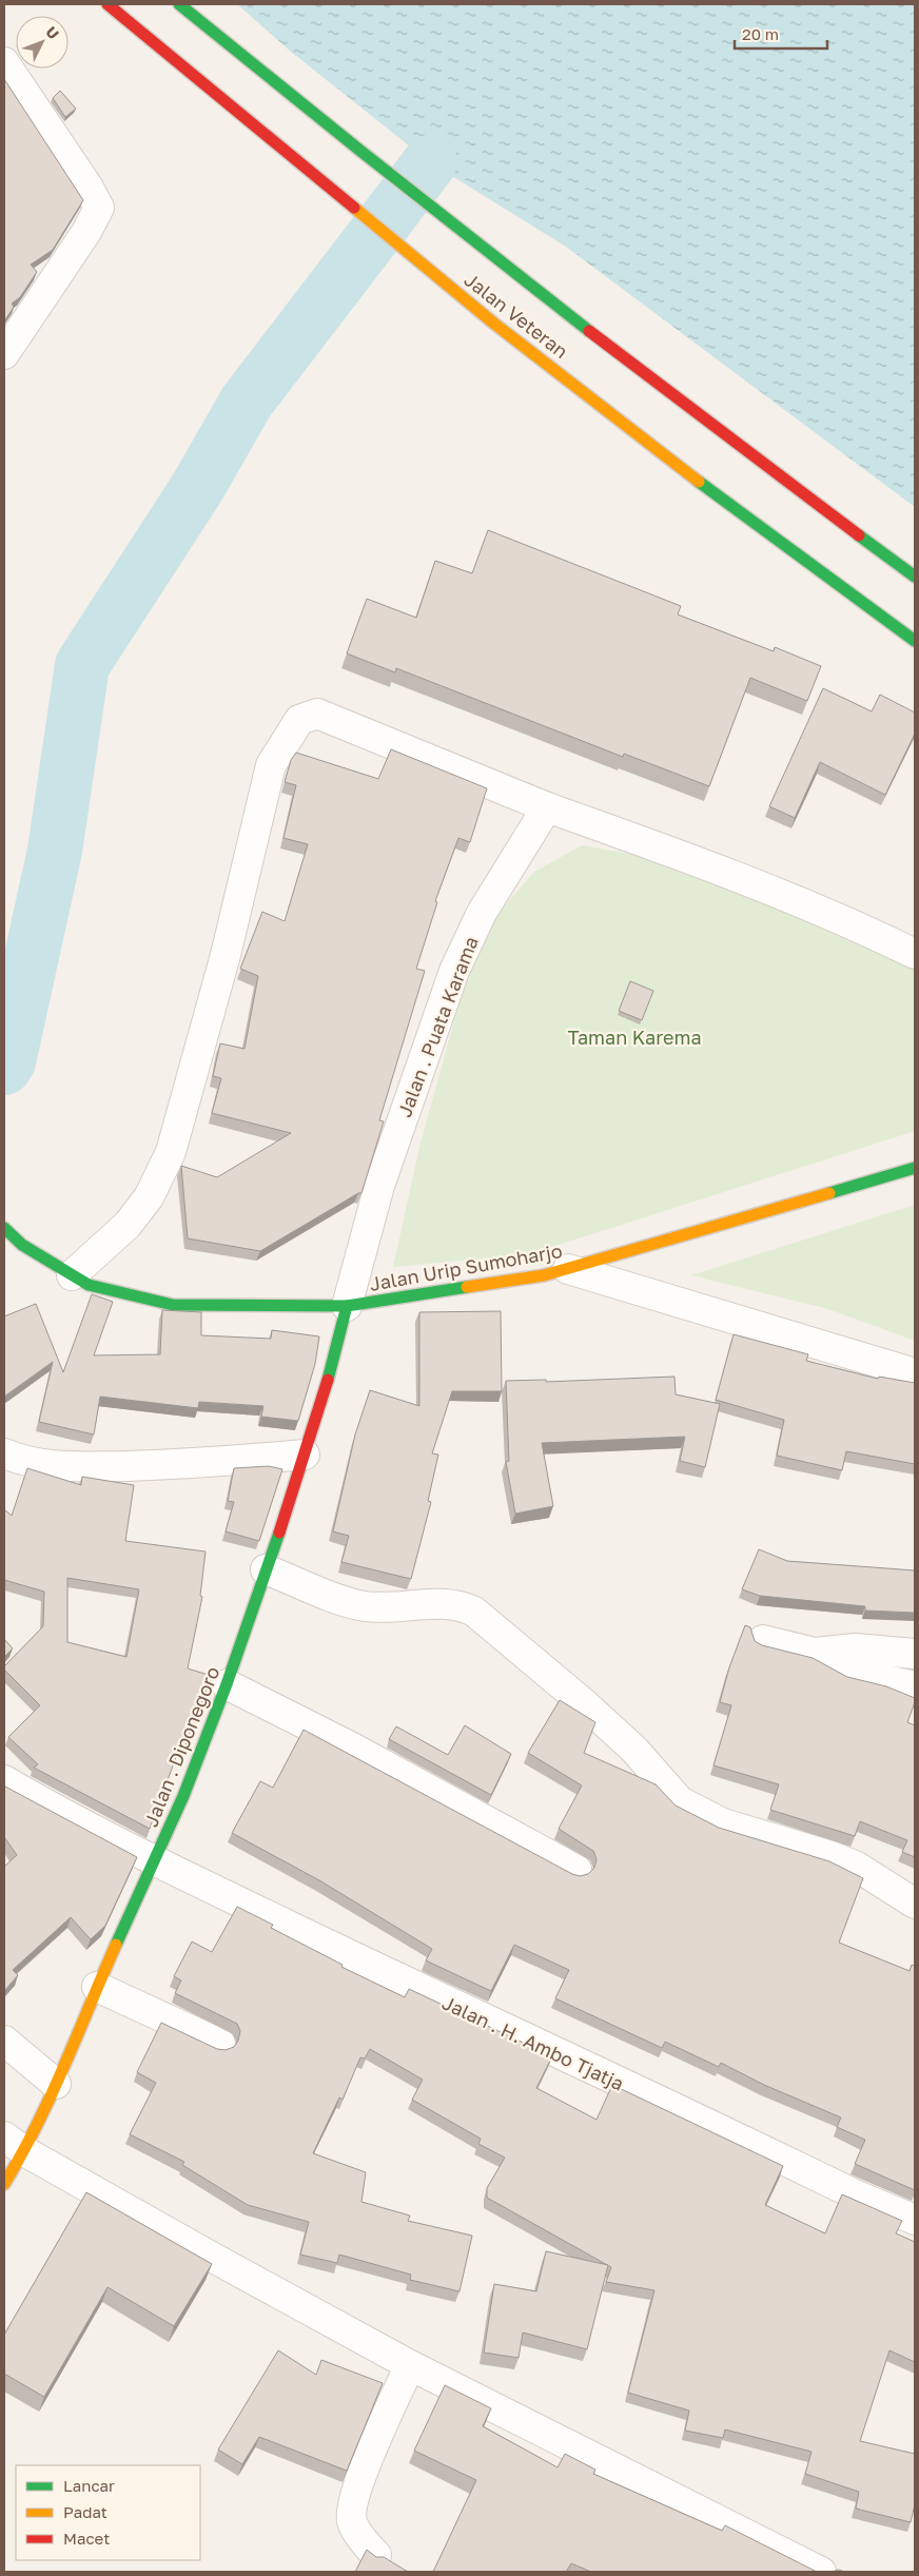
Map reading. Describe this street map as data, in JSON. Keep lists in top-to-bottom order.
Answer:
{
  "streets": {
    "main road": ["Jalan Veteran", "Jalan Urip Sumoharjo", "Jalan . Diponegoro"],
    "street": ["Jalan . Puata Karama", "Jalan . H. Ambo Tjatja"]
  },
  "crossings": [
    ["Jalan . Puata Karama", "Jalan Urip Sumoharjo"],
    ["Jalan . Puata Karama", "Jalan . Diponegoro"],
    ["Jalan Urip Sumoharjo", "Jalan . Diponegoro"],
    ["Jalan . Diponegoro", "Jalan . H. Ambo Tjatja"]
  ],
  "parks": ["Taman Karema"],
  "legend": ["Lancar", "Padat", "Macet"],
  "scale_bar": "20 m",
  "north": "top right"
}
